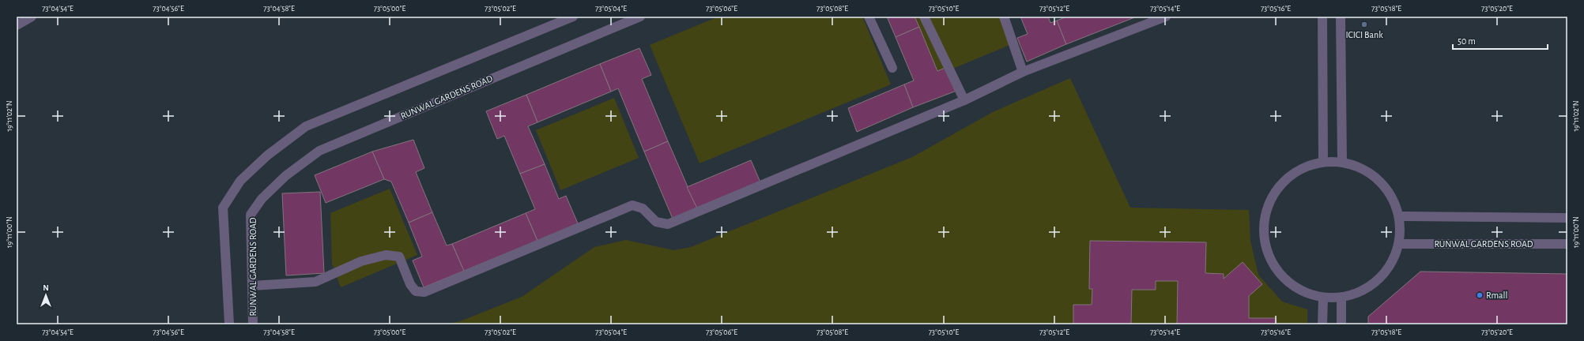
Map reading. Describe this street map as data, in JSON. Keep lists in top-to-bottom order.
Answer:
{
  "streets": {
    "street": ["RUNWAL GARDENS ROAD"]
  },
  "places": ["ICICI Bank", "Rmall"],
  "scale_bar": "50 m",
  "north": "top",
  "coordinates": [
    "73°04'54\"E",
    "73°04'56\"E",
    "73°04'58\"E",
    "73°05'00\"E",
    "73°05'02\"E",
    "73°05'04\"E",
    "73°05'06\"E",
    "73°05'08\"E",
    "73°05'10\"E",
    "73°05'12\"E",
    "73°05'14\"E",
    "73°05'16\"E",
    "73°05'18\"E",
    "73°05'20\"E",
    "19°11'02\"N",
    "19°11'00\"N"
  ]
}
